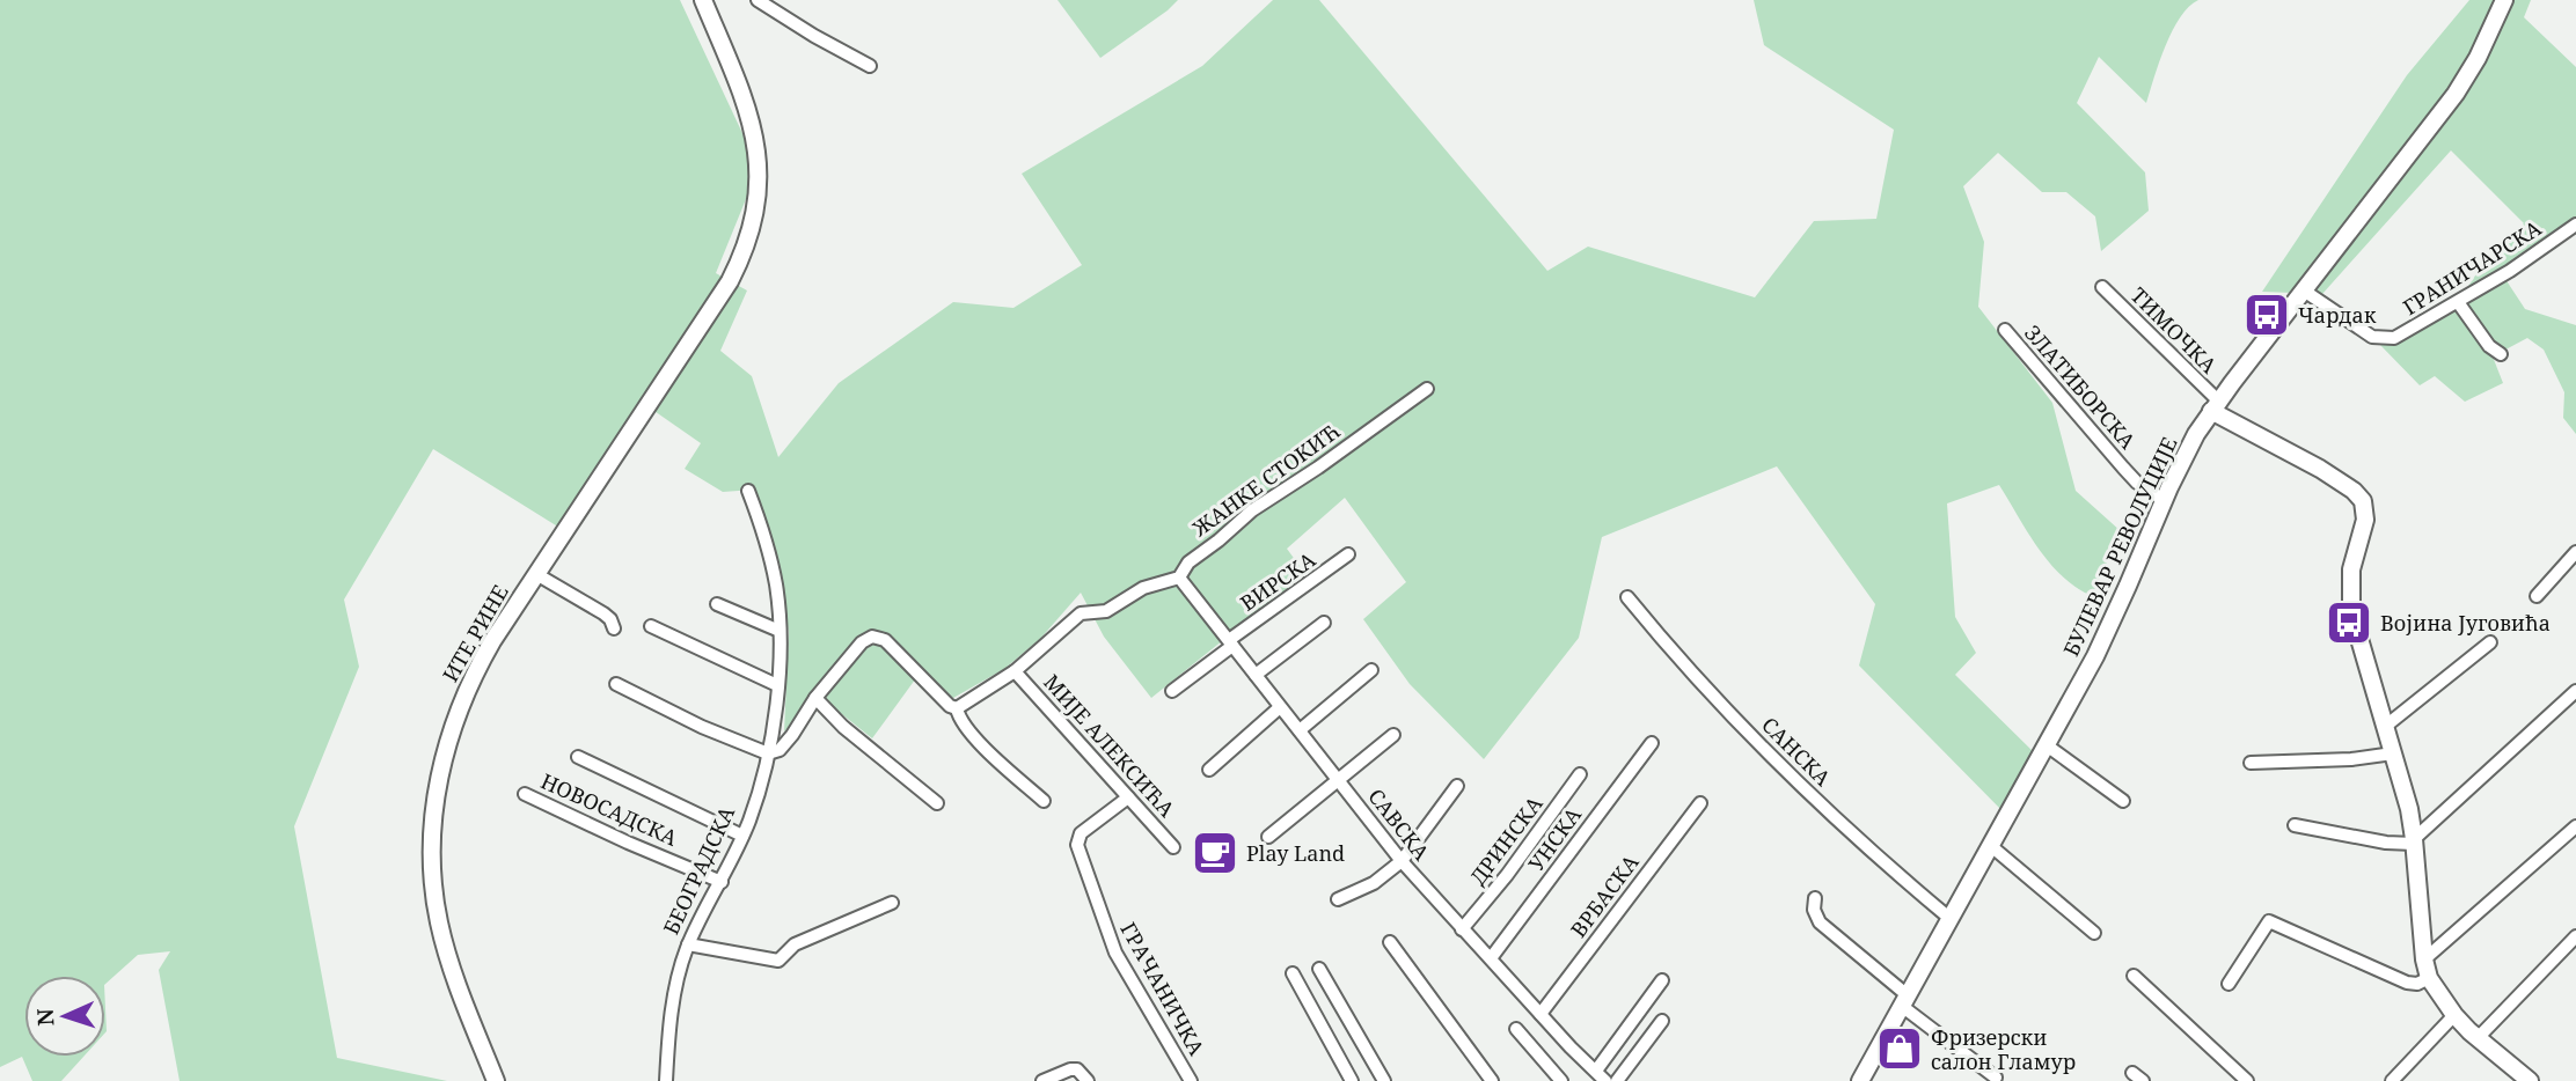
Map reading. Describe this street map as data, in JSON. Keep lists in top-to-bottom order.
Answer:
{
  "streets": {
    "street": [
      "ГРАНИЧАРСКА",
      "ТИМОЧКА",
      "ЗЛАТИБОРСКА",
      "ЖАНКЕ СТОКИЋ",
      "БУЛЕВАР РЕВОЛУЦИЈЕ",
      "ВИРСКА",
      "ИТЕ РИНЕ",
      "МИЈЕ АЛЕКСИЋА",
      "САНСКА",
      "НОВОСАДСКА",
      "САВСКА",
      "УНСКА",
      "ДРИНСКА",
      "БЕОГРАДСКА",
      "ВРБАСКА",
      "ГРАЧАНИЧКА"
    ]
  },
  "crossings": [
    ["ГРАНИЧАРСКА", "БУЛЕВАР РЕВОЛУЦИЈЕ"],
    ["ТИМОЧКА", "БУЛЕВАР РЕВОЛУЦИЈЕ"],
    ["ЗЛАТИБОРСКА", "БУЛЕВАР РЕВОЛУЦИЈЕ"],
    ["ЖАНКЕ СТОКИЋ", "МИЈЕ АЛЕКСИЋА"],
    ["ЖАНКЕ СТОКИЋ", "САВСКА"],
    ["БУЛЕВАР РЕВОЛУЦИЈЕ", "САНСКА"],
    ["ВИРСКА", "САВСКА"],
    ["МИЈЕ АЛЕКСИЋА", "ГРАЧАНИЧКА"],
    ["НОВОСАДСКА", "БЕОГРАДСКА"],
    ["САВСКА", "УНСКА"],
    ["САВСКА", "ДРИНСКА"],
    ["САВСКА", "ВРБАСКА"]
  ],
  "places": {
    "bus stop": ["Чардак", "Војина Југовића"],
    "cafe": ["Play Land"],
    "shop": ["Фризерски салон Гламур"]
  },
  "north": "left"
}
